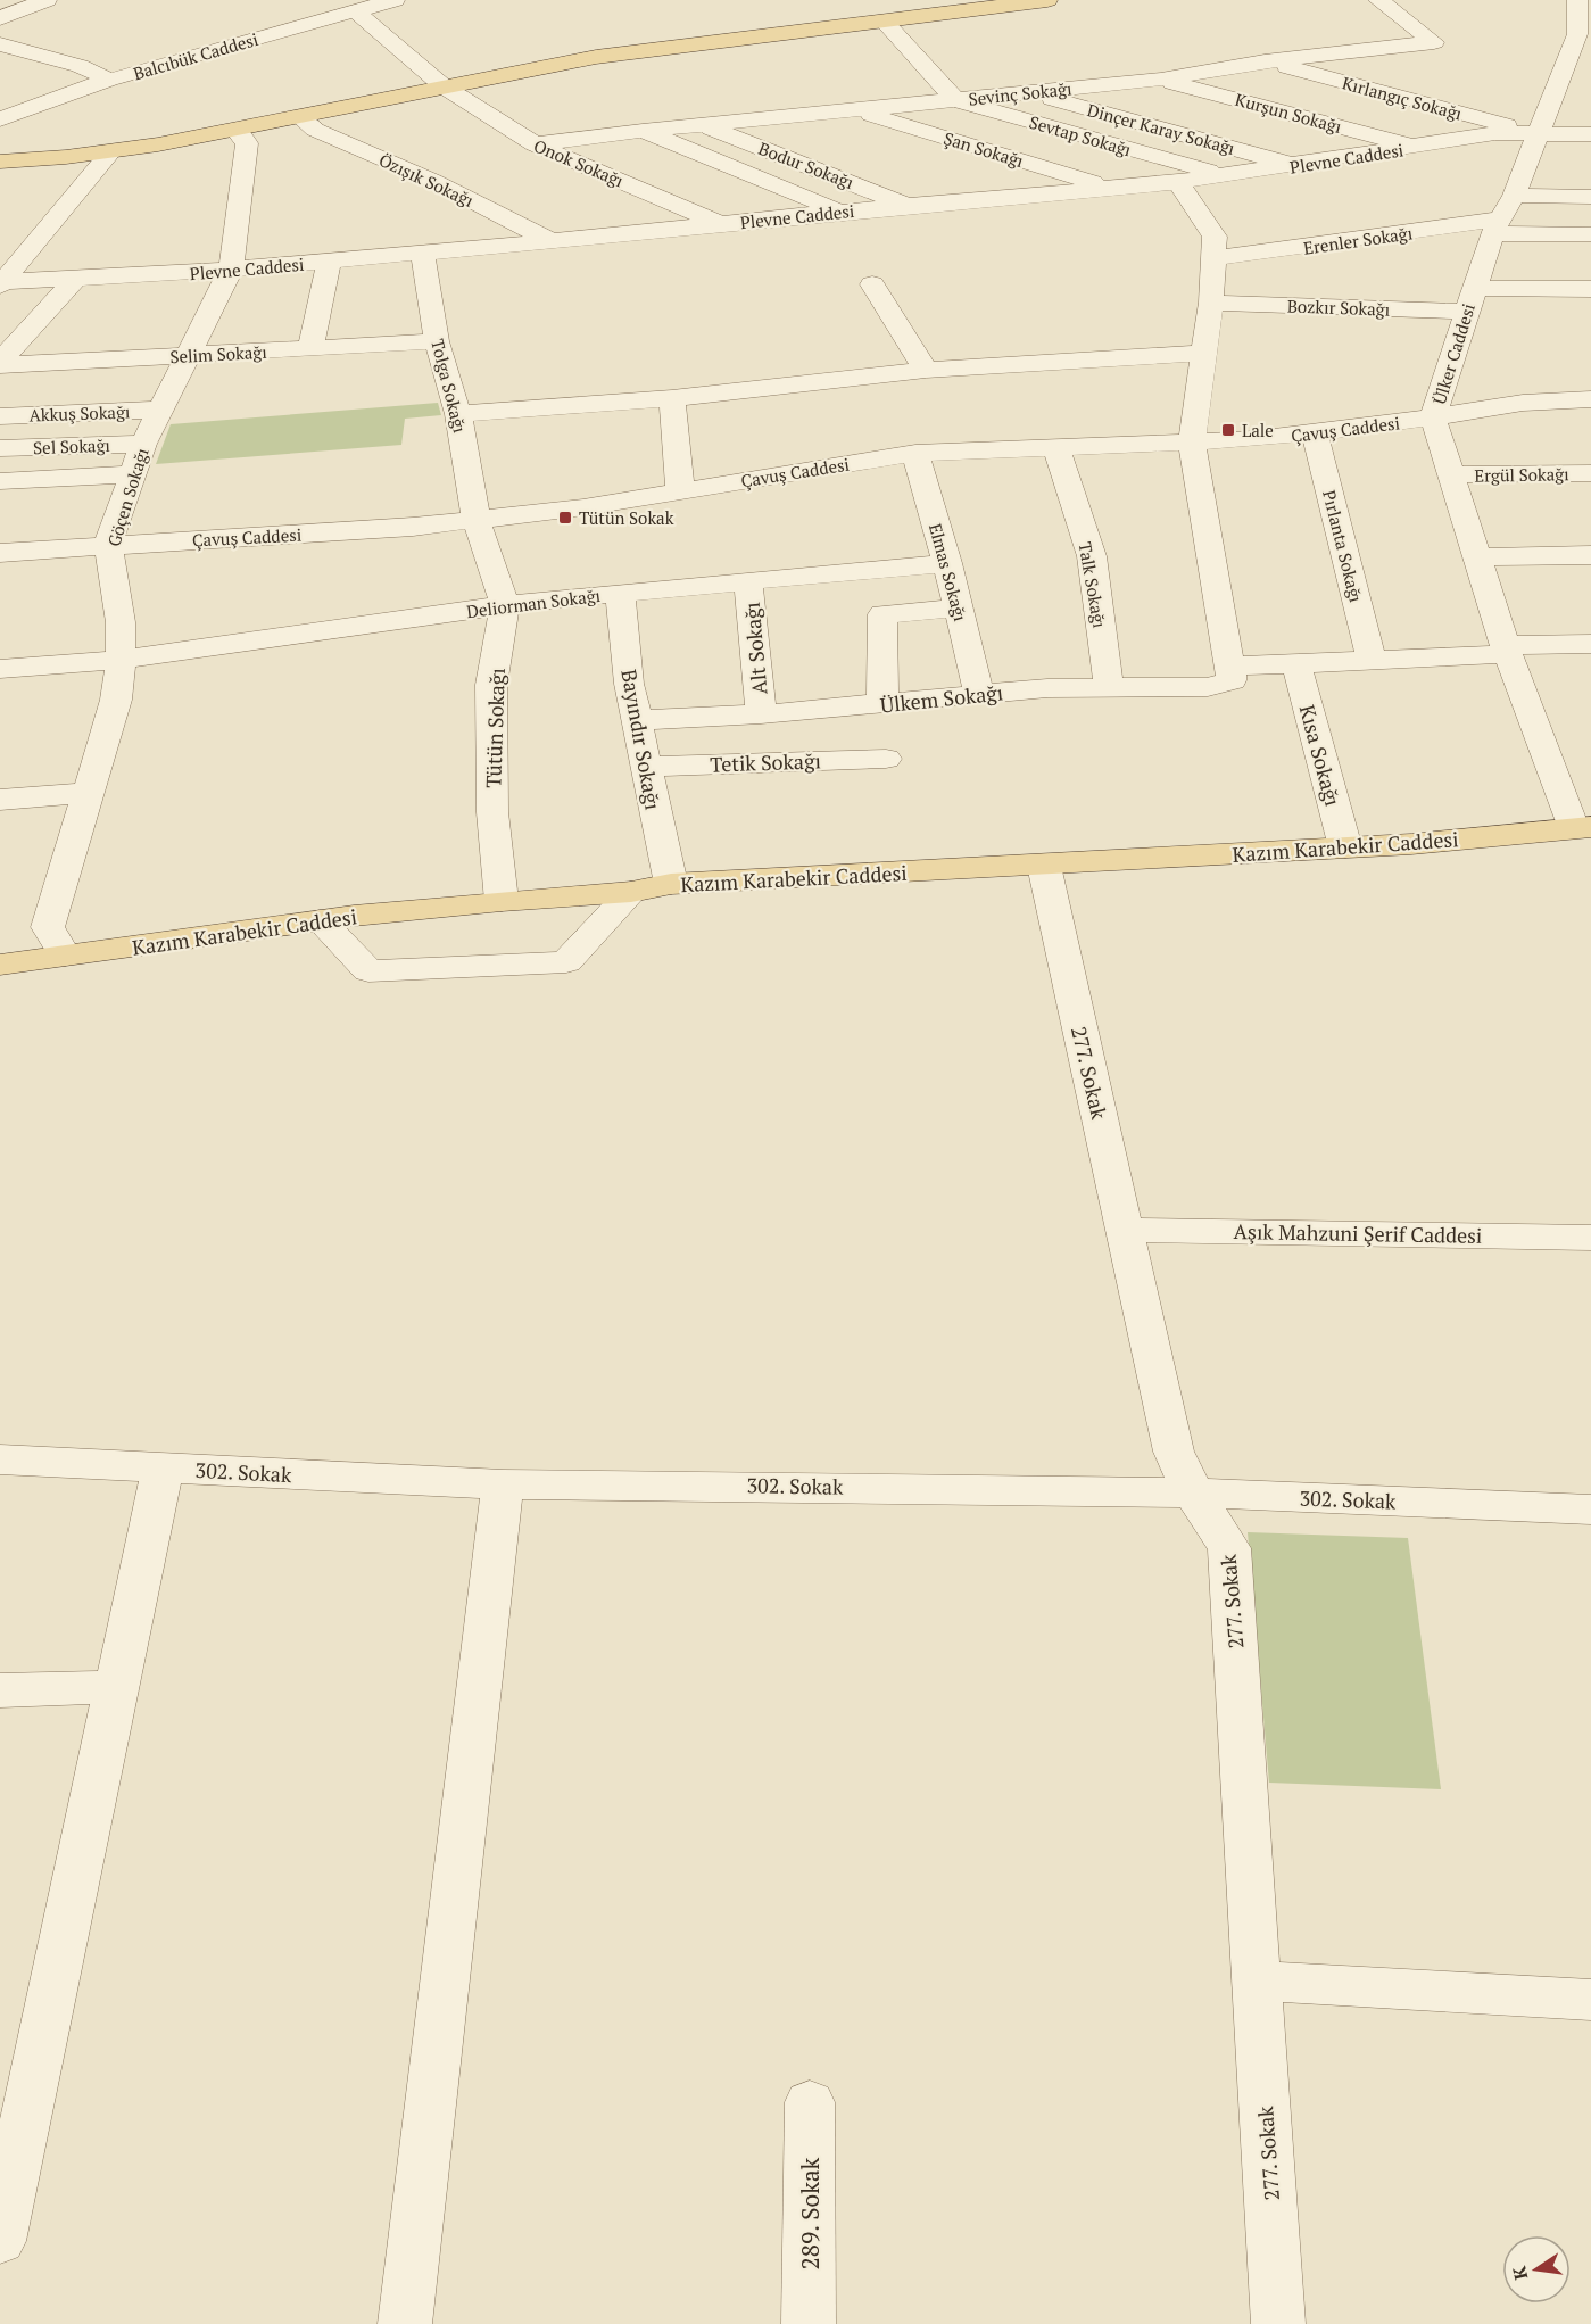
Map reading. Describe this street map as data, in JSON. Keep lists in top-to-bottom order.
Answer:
{
  "streets": {
    "main road": ["Kazım Karabekir Caddesi"],
    "street": [
      "Balcıbük Caddesi",
      "Sevinç Sokağı",
      "Kırlangıç Sokağı",
      "Kurşun Sokağı",
      "Dinçer Karay Sokağı",
      "Sevtap Sokağı",
      "Şan Sokağı",
      "Plevne Caddesi",
      "Onok Sokağı",
      "Bodur Sokağı",
      "Özışık Sokağı",
      "Erenler Sokağı",
      "Bozkır Sokağı",
      "Selim Sokağı",
      "Ülker Caddesi",
      "Tolga Sokağı",
      "Akkuş Sokağı",
      "Çavuş Caddesi",
      "Sel Sokağı",
      "Ergül Sokağı",
      "Göçen Sokağı",
      "Pırlanta Sokağı",
      "Elmas Sokağı",
      "Talk Sokağı",
      "Deliorman Sokağı",
      "Alt Sokağı",
      "Ülkem Sokağı",
      "Tütün Sokağı",
      "Bayındır Sokağı",
      "Kısa Sokağı",
      "Tetik Sokağı",
      "277. Sokak",
      "Aşık Mahzuni Şerif Caddesi",
      "302. Sokak",
      "289. Sokak"
    ]
  },
  "crossings": [
    ["Balcıbük Caddesi", "Onok Sokağı"],
    ["Sevinç Sokağı", "Kırlangıç Sokağı"],
    ["Sevinç Sokağı", "Kurşun Sokağı"],
    ["Sevinç Sokağı", "Dinçer Karay Sokağı"],
    ["Sevinç Sokağı", "Sevtap Sokağı"],
    ["Sevinç Sokağı", "Şan Sokağı"],
    ["Sevinç Sokağı", "Onok Sokağı"],
    ["Sevinç Sokağı", "Bodur Sokağı"],
    ["Kırlangıç Sokağı", "Plevne Caddesi"],
    ["Kırlangıç Sokağı", "Ülker Caddesi"],
    ["Kurşun Sokağı", "Plevne Caddesi"],
    ["Dinçer Karay Sokağı", "Plevne Caddesi"],
    ["Sevtap Sokağı", "Plevne Caddesi"],
    ["Şan Sokağı", "Plevne Caddesi"],
    ["Plevne Caddesi", "Onok Sokağı"],
    ["Plevne Caddesi", "Bodur Sokağı"],
    ["Plevne Caddesi", "Özışık Sokağı"],
    ["Plevne Caddesi", "Ülker Caddesi"],
    ["Plevne Caddesi", "Tolga Sokağı"],
    ["Plevne Caddesi", "Göçen Sokağı"],
    ["Erenler Sokağı", "Ülker Caddesi"],
    ["Bozkır Sokağı", "Ülker Caddesi"],
    ["Selim Sokağı", "Tolga Sokağı"],
    ["Selim Sokağı", "Göçen Sokağı"],
    ["Ülker Caddesi", "Çavuş Caddesi"],
    ["Ülker Caddesi", "Ergül Sokağı"],
    ["Ülker Caddesi", "Kazım Karabekir Caddesi"],
    ["Tolga Sokağı", "Çavuş Caddesi"],
    ["Tolga Sokağı", "Tütün Sokağı"],
    ["Akkuş Sokağı", "Göçen Sokağı"],
    ["Çavuş Caddesi", "Göçen Sokağı"],
    ["Çavuş Caddesi", "Pırlanta Sokağı"],
    ["Çavuş Caddesi", "Elmas Sokağı"],
    ["Çavuş Caddesi", "Talk Sokağı"],
    ["Çavuş Caddesi", "Tütün Sokağı"],
    ["Sel Sokağı", "Göçen Sokağı"],
    ["Göçen Sokağı", "Deliorman Sokağı"],
    ["Göçen Sokağı", "Kazım Karabekir Caddesi"],
    ["Elmas Sokağı", "Deliorman Sokağı"],
    ["Elmas Sokağı", "Ülkem Sokağı"],
    ["Talk Sokağı", "Ülkem Sokağı"],
    ["Deliorman Sokağı", "Alt Sokağı"],
    ["Deliorman Sokağı", "Tütün Sokağı"],
    ["Deliorman Sokağı", "Bayındır Sokağı"],
    ["Alt Sokağı", "Ülkem Sokağı"],
    ["Ülkem Sokağı", "Bayındır Sokağı"],
    ["Tütün Sokağı", "Kazım Karabekir Caddesi"],
    ["Bayındır Sokağı", "Tetik Sokağı"],
    ["Bayındır Sokağı", "Kazım Karabekir Caddesi"],
    ["Kısa Sokağı", "Kazım Karabekir Caddesi"],
    ["Kazım Karabekir Caddesi", "277. Sokak"],
    ["277. Sokak", "Aşık Mahzuni Şerif Caddesi"],
    ["277. Sokak", "302. Sokak"]
  ],
  "places": {
    "transit": ["Lale", "Tütün Sokak"]
  },
  "north": "left"
}
